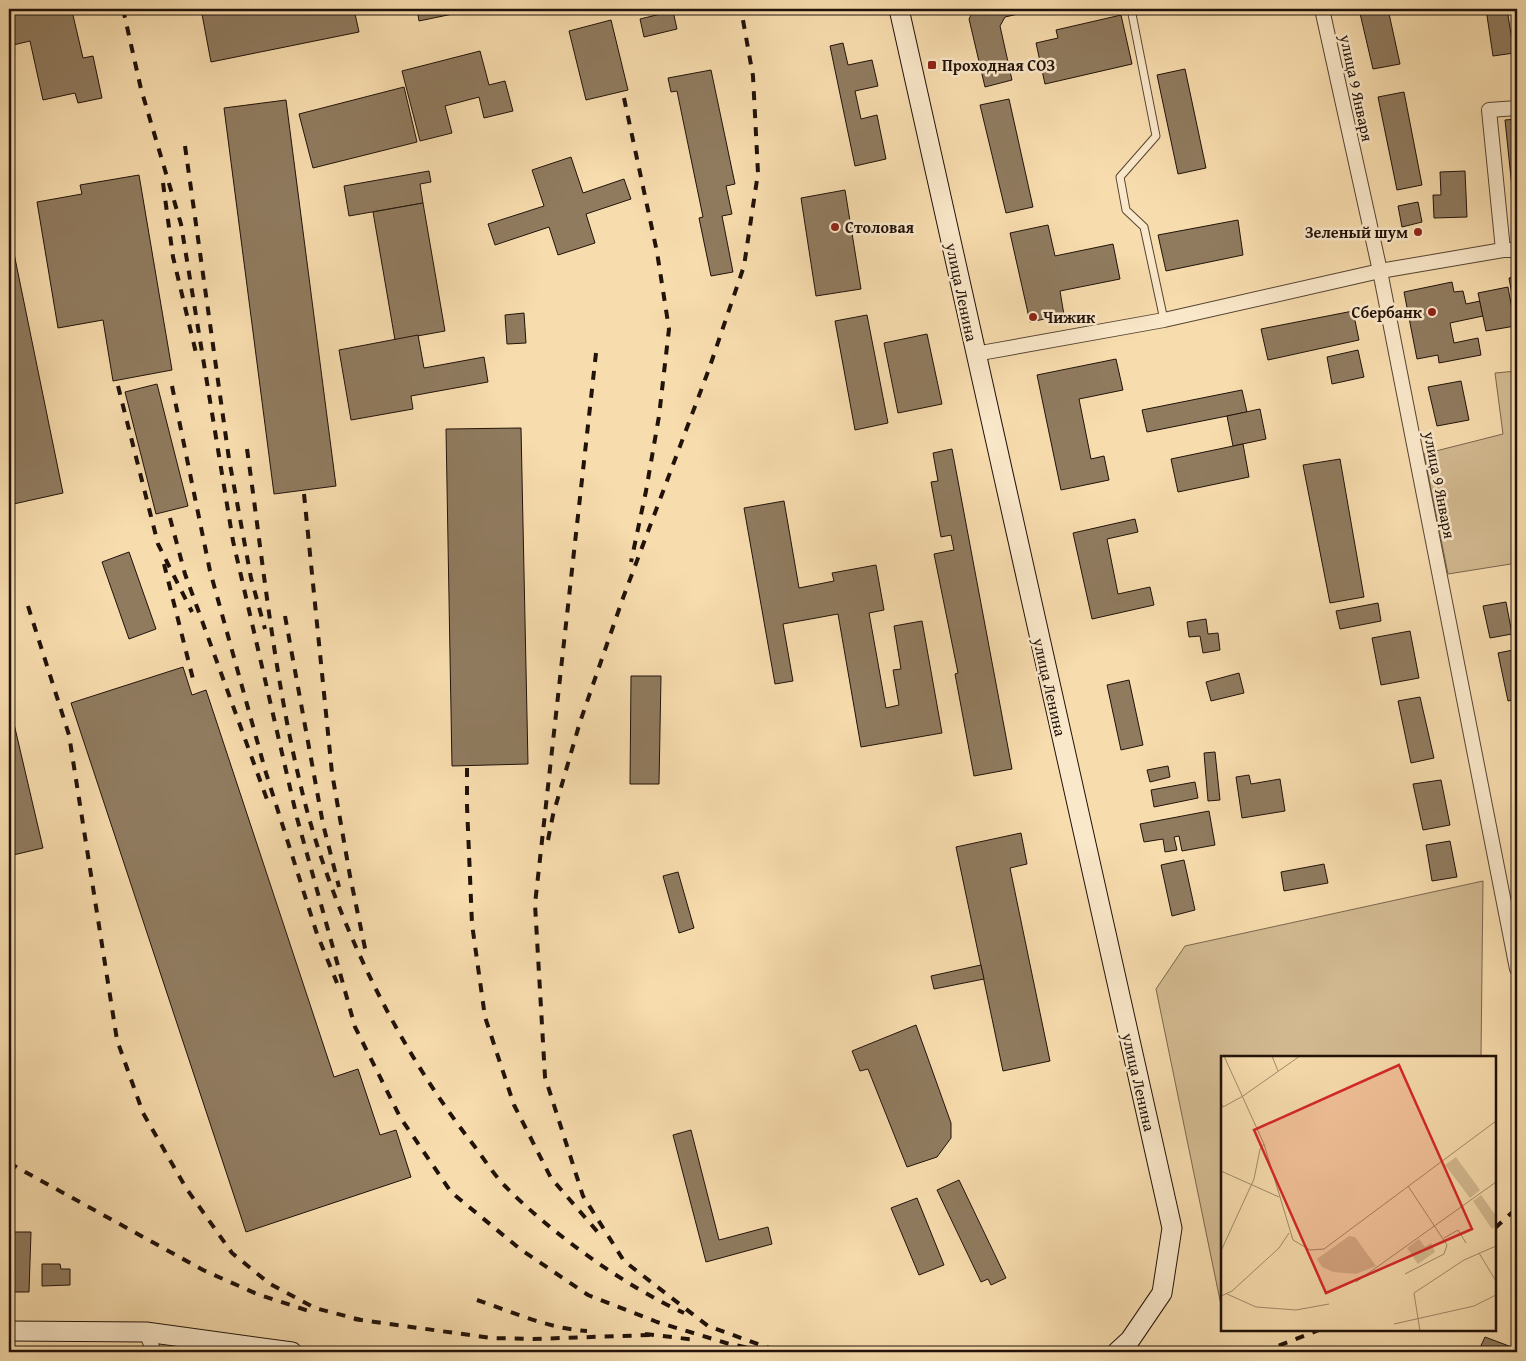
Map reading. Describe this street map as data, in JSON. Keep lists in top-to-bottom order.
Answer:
{
  "streets": {
    "street": ["улица 9 Января", "улица Ленина"]
  },
  "places": {
    "transit": ["Проходная СОЗ"],
    "other": [
      "Столовая",
      "Зеленый шум",
      "Сбербанк",
      "Чижик"
    ]
  }
}
